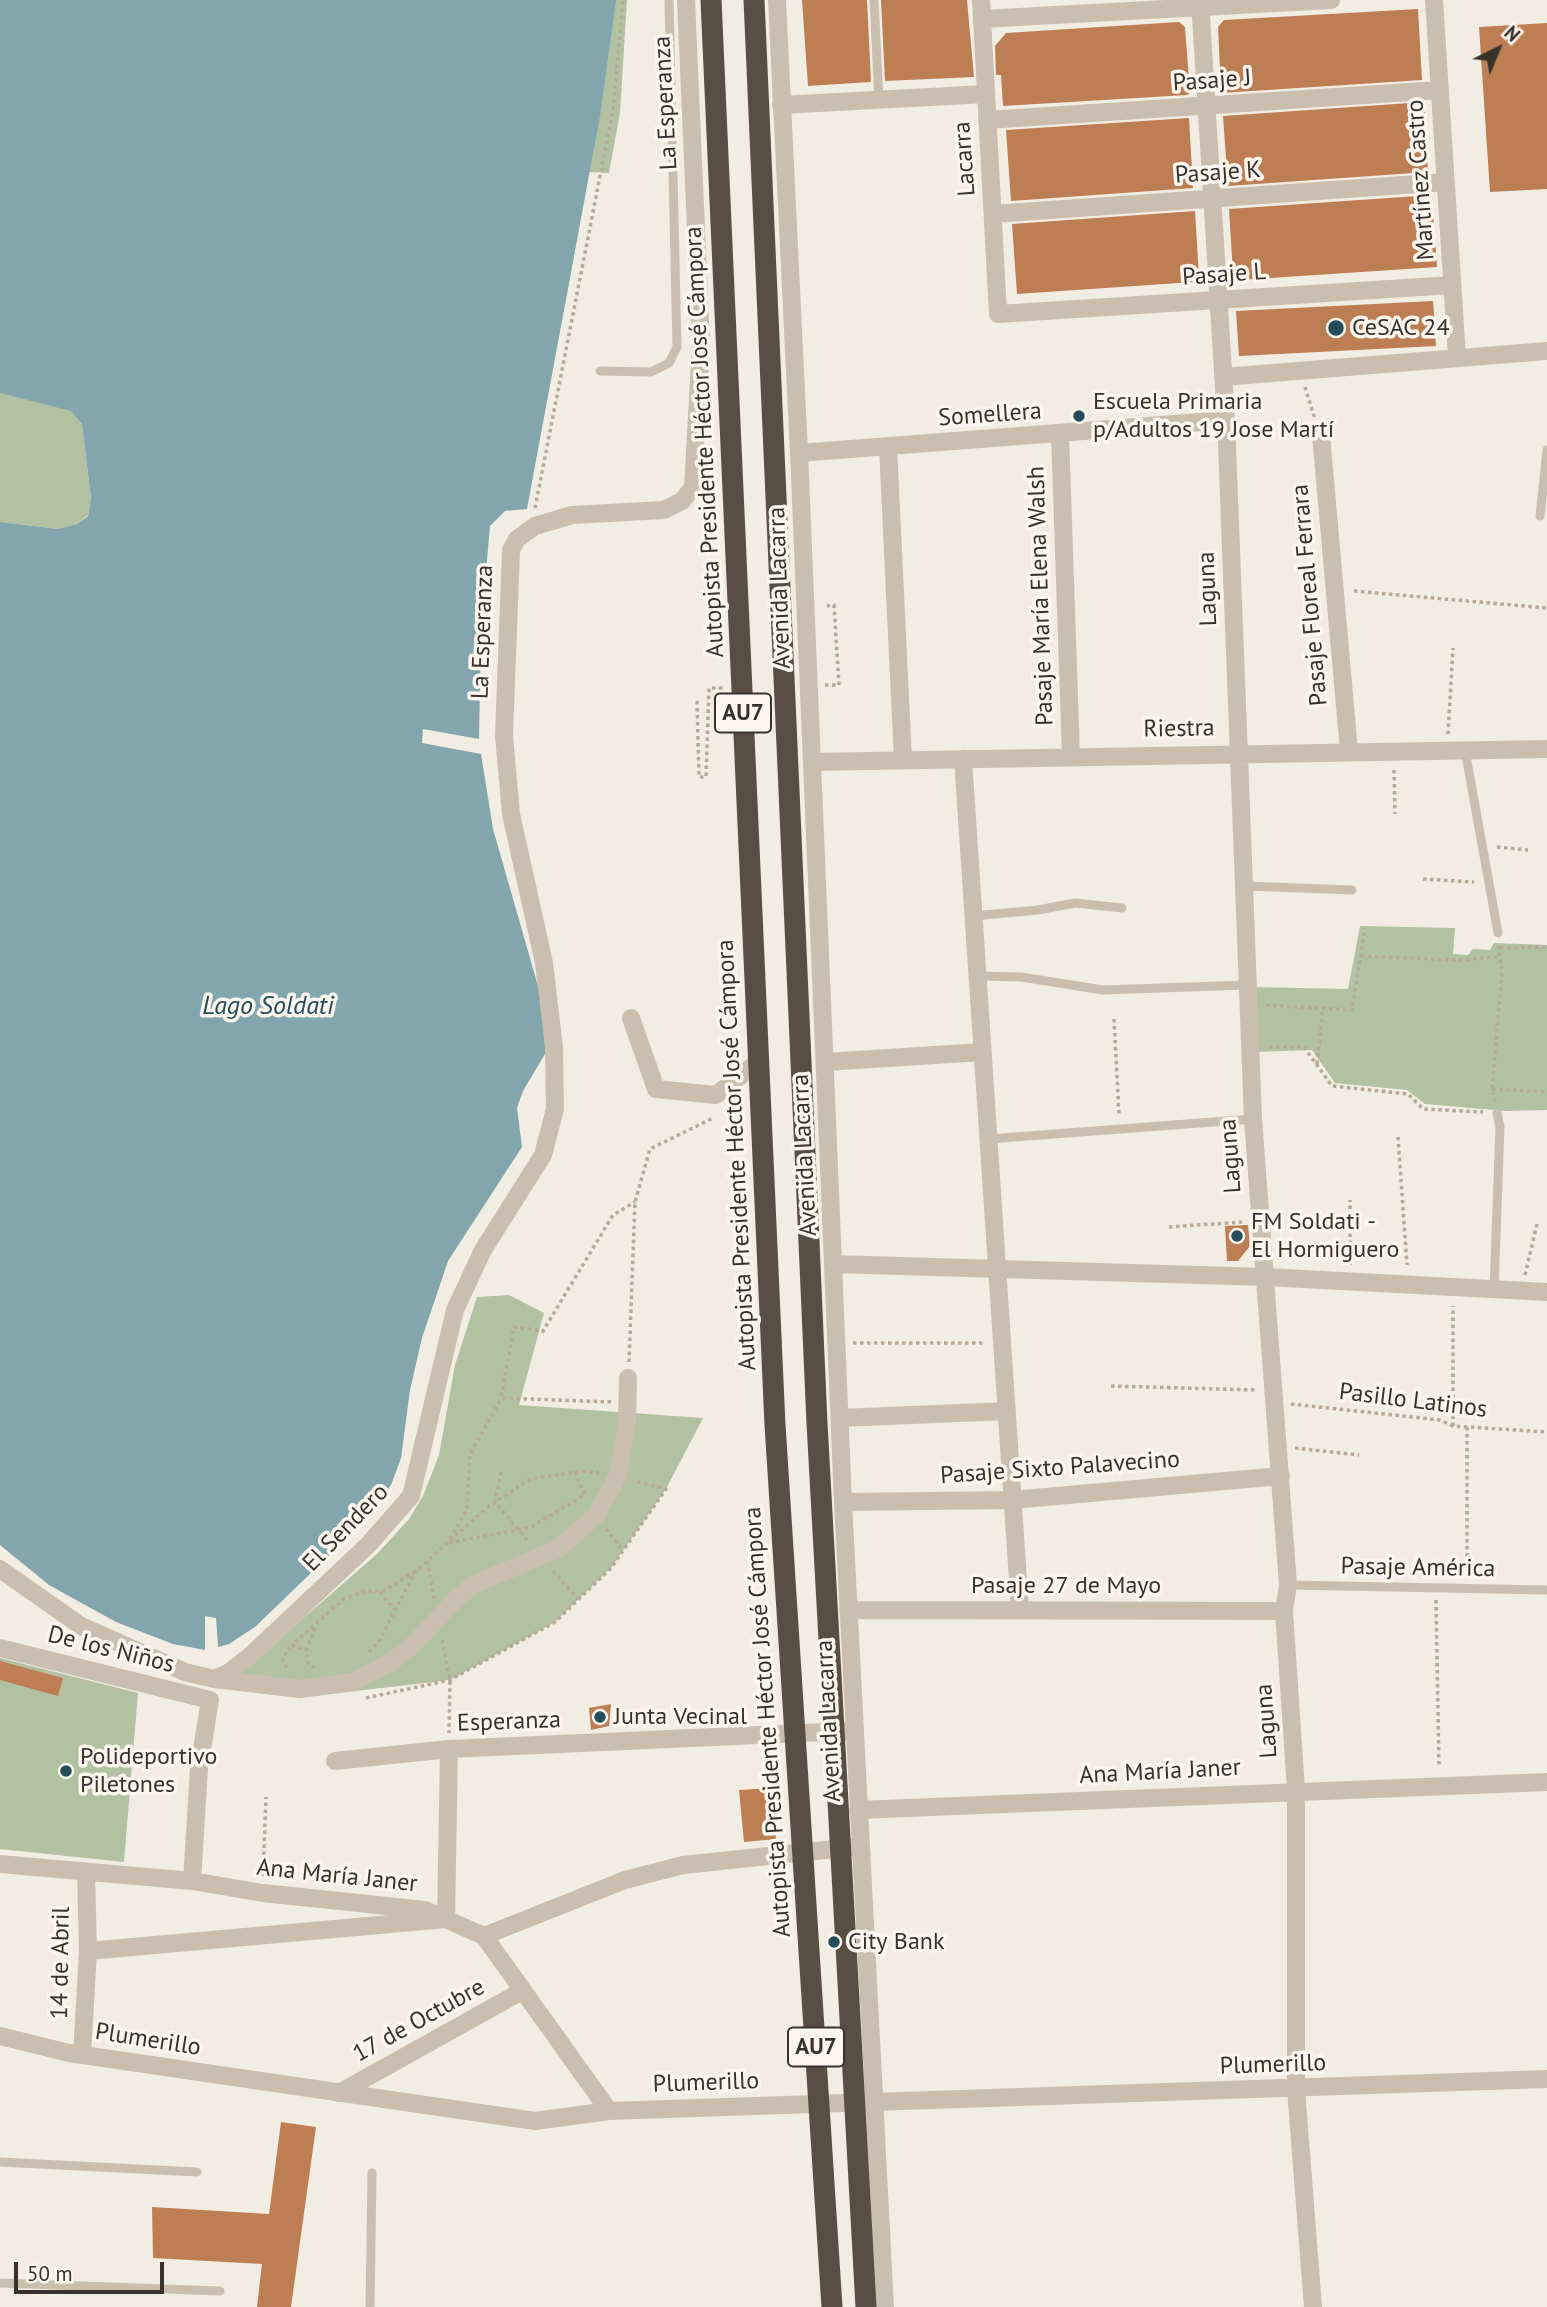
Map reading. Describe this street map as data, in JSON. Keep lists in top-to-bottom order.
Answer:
{
  "streets": {
    "highway": ["Autopista Presidente Héctor José Cámpora", "AU7"],
    "street": [
      "Pasaje J",
      "La Esperanza",
      "Lacarra",
      "Pasaje K",
      "Martínez Castro",
      "Pasaje L",
      "Somellera",
      "Avenida Lacarra",
      "Laguna",
      "Pasaje Floreal Ferrara",
      "Pasaje María Elena Walsh",
      "Riestra",
      "Pasaje Sixto Palavecino",
      "El Sendero",
      "Pasaje 27 de Mayo",
      "De los Niños",
      "Esperanza",
      "Ana María Janer",
      "14 de Abril",
      "17 de Octubre",
      "Plumerillo"
    ],
    "lane": ["Pasaje América"],
    "path": ["Pasillo Latinos"]
  },
  "crossings": [
    ["Pasaje J", "Lacarra"],
    ["Pasaje J", "Martínez Castro"],
    ["Pasaje J", "Laguna"],
    ["La Esperanza", "El Sendero"],
    ["Lacarra", "Pasaje K"],
    ["Lacarra", "Pasaje L"],
    ["Pasaje K", "Martínez Castro"],
    ["Pasaje K", "Laguna"],
    ["Martínez Castro", "Pasaje L"],
    ["Pasaje L", "Laguna"],
    ["Somellera", "Avenida Lacarra"],
    ["Somellera", "Laguna"],
    ["Somellera", "Pasaje María Elena Walsh"],
    ["Avenida Lacarra", "Riestra"],
    ["Avenida Lacarra", "Pasaje Sixto Palavecino"],
    ["Avenida Lacarra", "Pasaje 27 de Mayo"],
    ["Avenida Lacarra", "Esperanza"],
    ["Avenida Lacarra", "Ana María Janer"],
    ["Avenida Lacarra", "Plumerillo"],
    ["Laguna", "Riestra"],
    ["Laguna", "Pasillo Latinos"],
    ["Laguna", "Pasaje Sixto Palavecino"],
    ["Laguna", "Pasaje América"],
    ["Laguna", "Pasaje 27 de Mayo"],
    ["Laguna", "Ana María Janer"],
    ["Laguna", "Plumerillo"],
    ["Pasaje Floreal Ferrara", "Riestra"],
    ["Pasaje María Elena Walsh", "Riestra"],
    ["De los Niños", "Ana María Janer"],
    ["Ana María Janer", "14 de Abril"],
    ["14 de Abril", "Plumerillo"],
    ["17 de Octubre", "Plumerillo"]
  ],
  "water": ["Lago Soldati"],
  "places": [
    "CeSAC 24",
    "Escuela Primaria p/Adultos 19 Jose Martí",
    "FM Soldati - El Hormiguero",
    "Junta Vecinal",
    "Polideportivo Piletones",
    "City Bank"
  ],
  "scale_bar": "50 m",
  "north": "top right"
}
